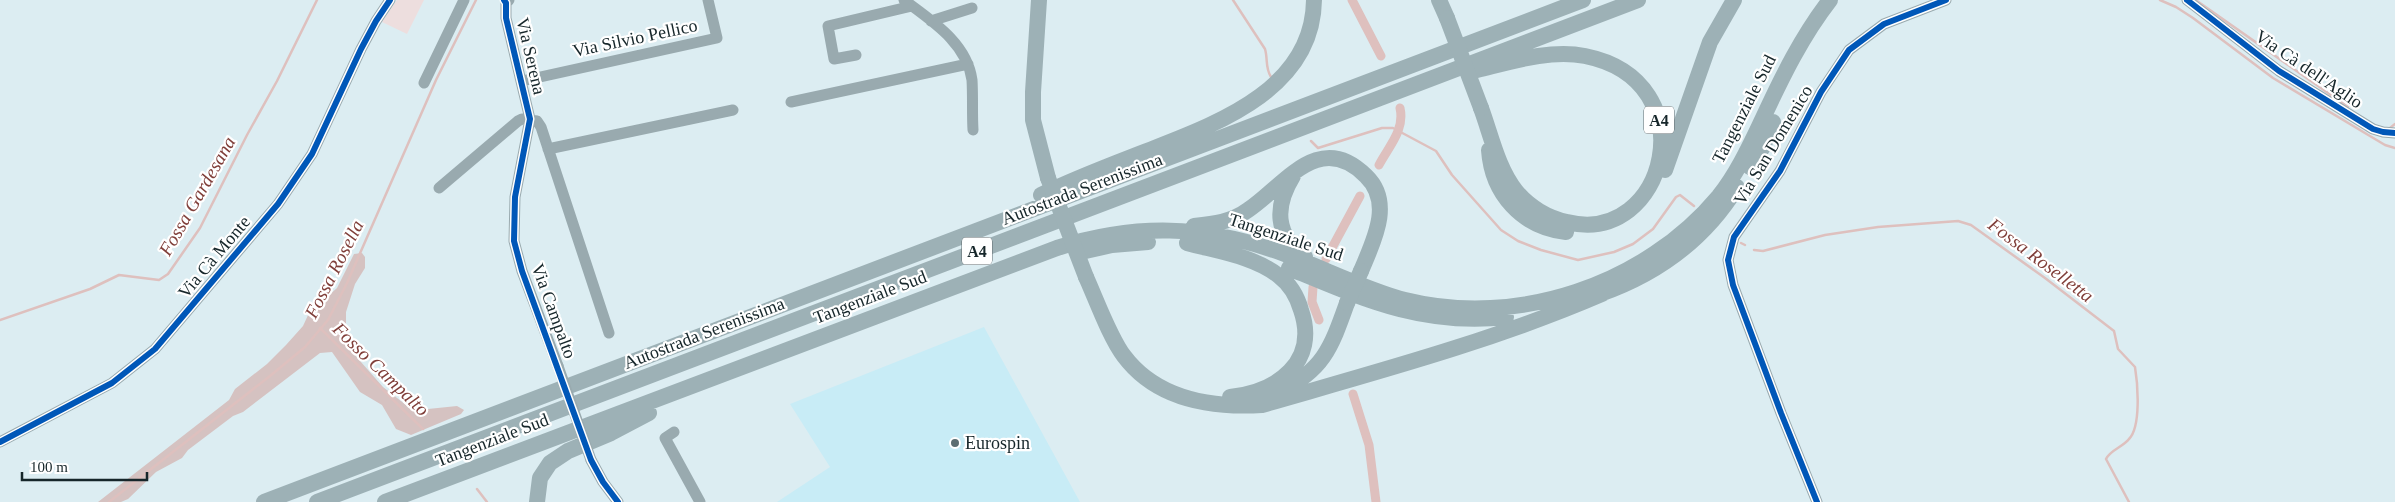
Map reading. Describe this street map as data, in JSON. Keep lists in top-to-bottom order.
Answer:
{
  "streets": {
    "highway": ["Tangenziale Sud", "A4", "Autostrada Serenissima"],
    "street": [
      "Via Silvio Pellico",
      "Via Serena",
      "Via Cà dell'Aglio",
      "Via San Domenico",
      "Via Cà Monte",
      "Via Campalto"
    ]
  },
  "crossings": [
    ["Via Silvio Pellico", "Via Serena"],
    ["Via Serena", "Via Campalto"],
    ["A4", "Autostrada Serenissima"]
  ],
  "water": [
    "Fossa Gardesana",
    "Fossa Roselletta",
    "Fossa Rosella",
    "Fosso Campalto"
  ],
  "places": ["Eurospin"],
  "scale_bar": "100 m"
}
